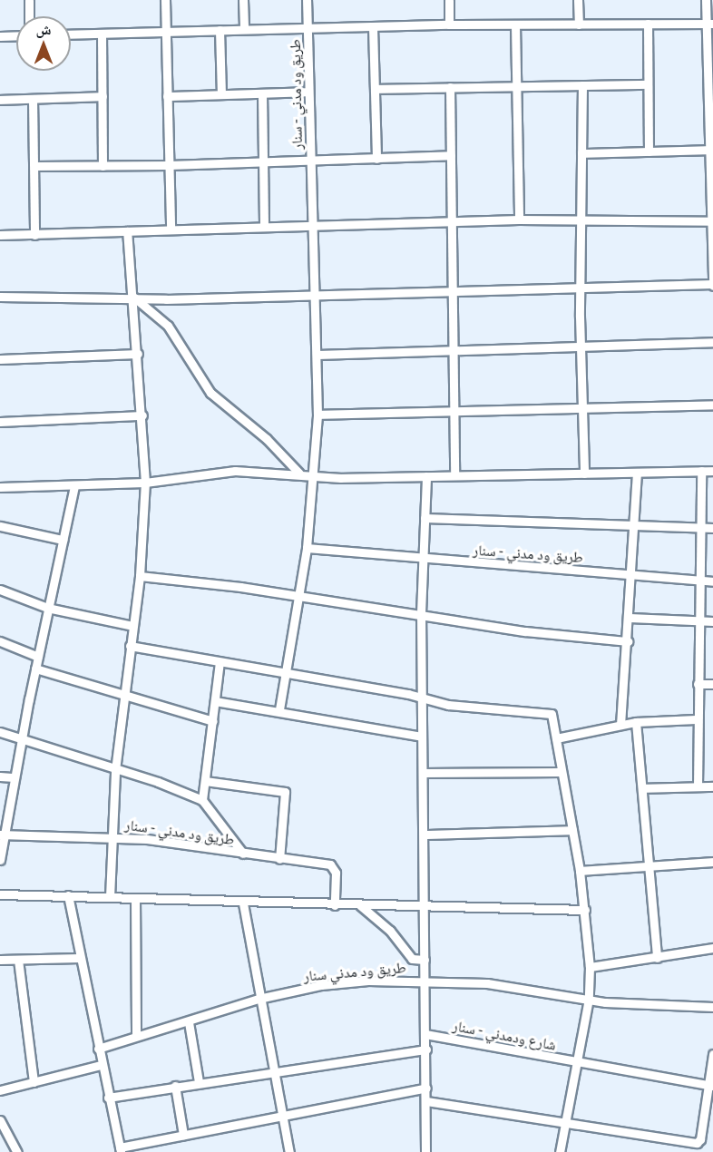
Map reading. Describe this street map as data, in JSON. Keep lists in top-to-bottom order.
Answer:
{
  "streets": {
    "street": ["طريق ود مدني - سنار", "طريق ود مدني سنار", "شارع ودمدني - سنار"]
  },
  "north": "top"
}
